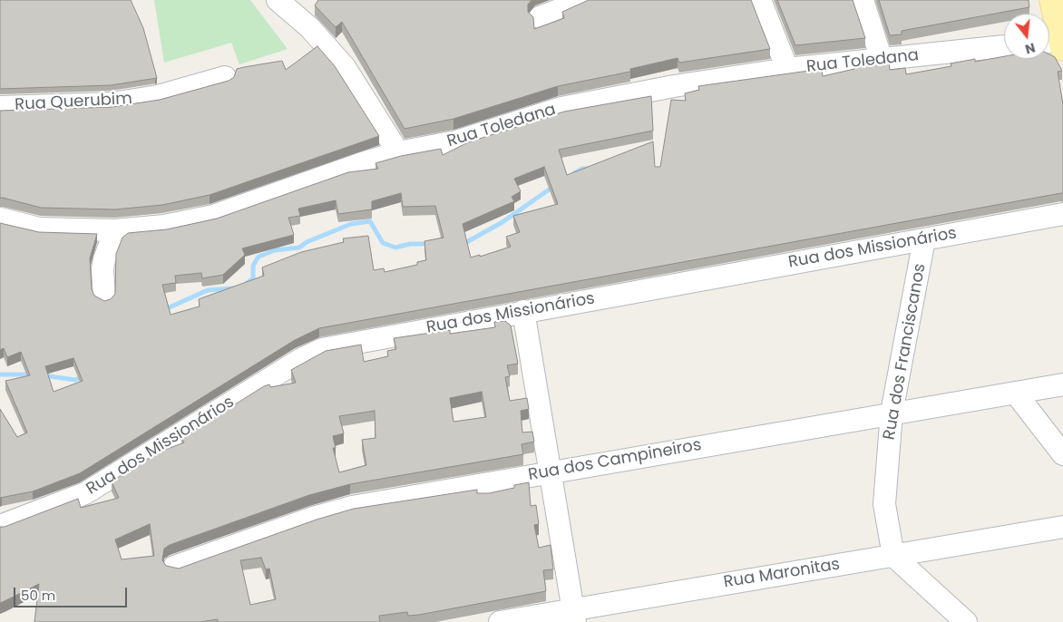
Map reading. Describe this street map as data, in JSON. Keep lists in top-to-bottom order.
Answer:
{
  "streets": {
    "street": [
      "Rua Toledana",
      "Rua Querubim",
      "Rua dos Missionários",
      "Rua dos Franciscanos",
      "Rua dos Campineiros",
      "Rua Maronitas"
    ]
  },
  "crossings": [
    ["Rua dos Missionários", "Rua dos Franciscanos"],
    ["Rua dos Franciscanos", "Rua dos Campineiros"],
    ["Rua dos Franciscanos", "Rua Maronitas"]
  ],
  "scale_bar": "50 m",
  "north": "bottom"
}
